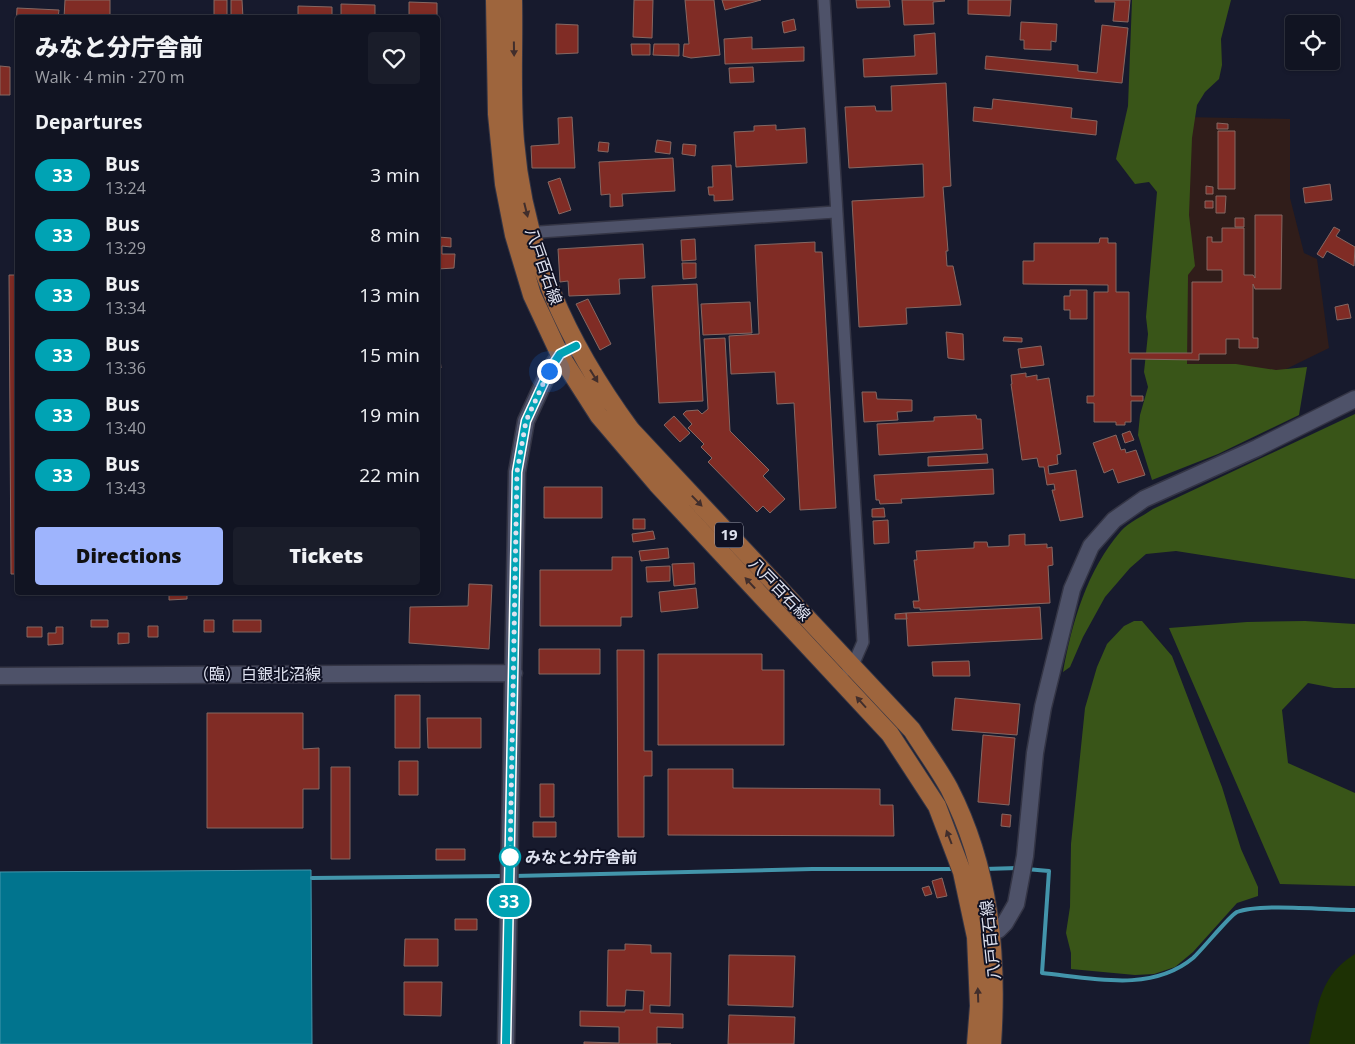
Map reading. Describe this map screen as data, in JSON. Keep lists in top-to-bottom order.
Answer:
{
  "streets": {
    "main road": ["八戸百石線", "19"],
    "street": ["（臨）白銀北沼線"]
  },
  "places": ["みなと分庁舎前"],
  "lines": ["bus line 33"],
  "page": {
    "on_map": "33",
    "heading": [
      ["みなと分庁舎前", "Walk · 4 min · 270 m"],
      "Departures"
    ],
    "list": [
      {
        "mark": "33",
        "name": "Bus",
        "note": "13:24",
        "value": "3 min"
      },
      {
        "mark": "33",
        "name": "Bus",
        "note": "13:29",
        "value": "8 min"
      },
      {
        "mark": "33",
        "name": "Bus",
        "note": "13:34",
        "value": "13 min"
      },
      {
        "mark": "33",
        "name": "Bus",
        "note": "13:36",
        "value": "15 min"
      },
      {
        "mark": "33",
        "name": "Bus",
        "note": "13:40",
        "value": "19 min"
      },
      {
        "mark": "33",
        "name": "Bus",
        "note": "13:43",
        "value": "22 min"
      }
    ],
    "buttons": ["Directions", "Tickets"]
  }
}
